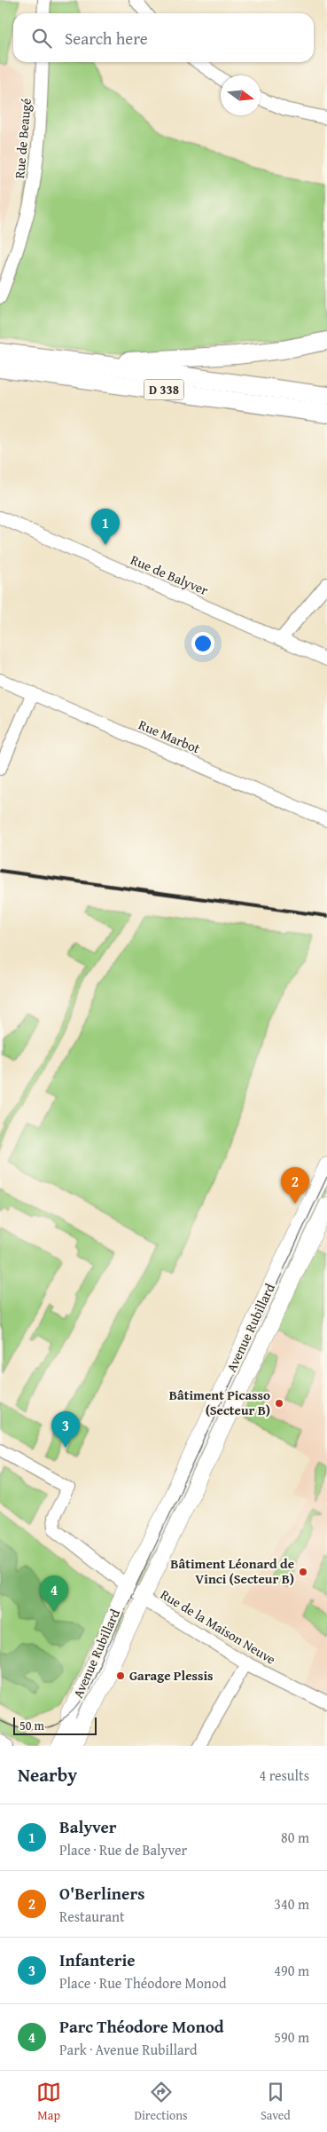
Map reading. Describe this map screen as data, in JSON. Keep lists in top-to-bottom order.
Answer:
{
  "streets": {
    "highway": ["D 338"],
    "main road": ["Avenue Rubillard"],
    "street": [
      "Rue de Beaugé",
      "Rue de Balyver",
      "Rue Marbot",
      "Rue de la Maison Neuve"
    ]
  },
  "crossings": [
    ["Avenue Rubillard", "Rue de la Maison Neuve"]
  ],
  "places": ["Bâtiment Picasso (Secteur B)", "Bâtiment Léonard de Vinci (Secteur B)", "Garage Plessis"],
  "scale_bar": "50 m",
  "north": "right",
  "page": {
    "search": "Search here",
    "pins": [
      "1",
      "2",
      "3",
      "4"
    ],
    "scale": "50 m",
    "heading": ["Nearby", "4 results"],
    "list": [
      {
        "mark": "1",
        "name": "Balyver",
        "note": "Place · Rue de Balyver",
        "value": "80 m"
      },
      {
        "mark": "2",
        "name": "O'Berliners",
        "note": "Restaurant",
        "value": "340 m"
      },
      {
        "mark": "3",
        "name": "Infanterie",
        "note": "Place · Rue Théodore Monod",
        "value": "490 m"
      },
      {
        "mark": "4",
        "name": "Parc Théodore Monod",
        "note": "Park · Avenue Rubillard",
        "value": "590 m"
      }
    ],
    "nav": ["Map", "Directions", "Saved"]
  }
}
